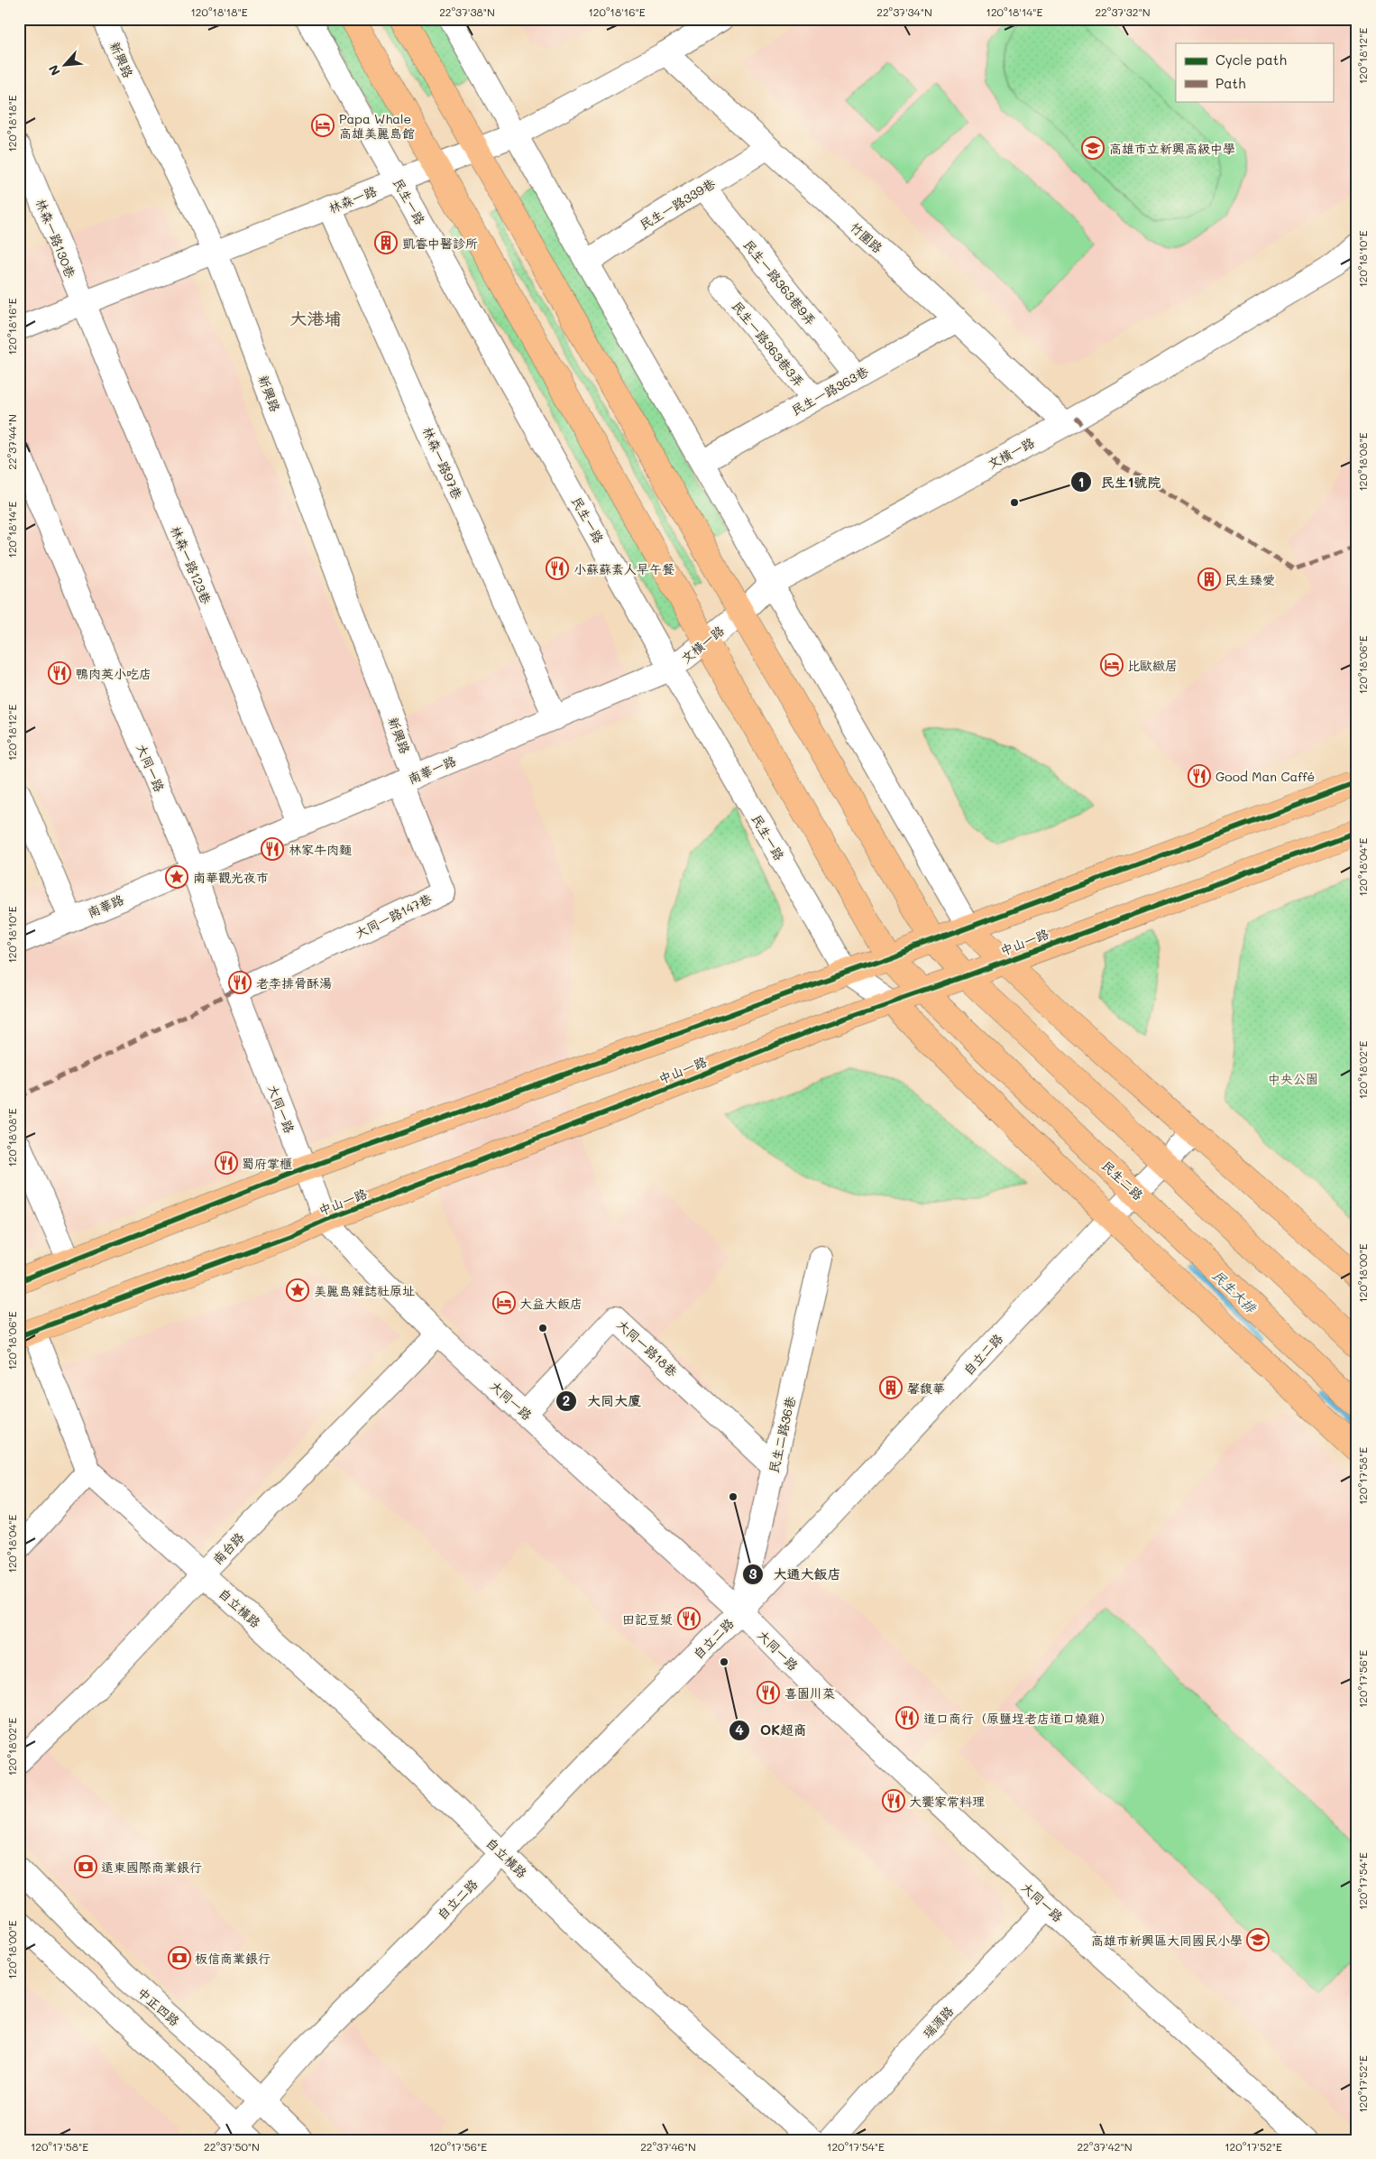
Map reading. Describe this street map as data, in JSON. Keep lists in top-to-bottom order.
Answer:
{
  "streets": {
    "main road": ["中山一路", "民生二路"],
    "street": [
      "新興路",
      "林森一路",
      "民生一路",
      "民生一路339巷",
      "竹圍路",
      "林森一路130巷",
      "民生一路363巷9弄",
      "民生一路363巷3弄",
      "民生一路363巷",
      "文橫一路",
      "林森一路97巷",
      "林森一路123巷",
      "大同一路",
      "南華一路",
      "南華路",
      "大同一路147巷",
      "大同一路18巷",
      "自立二路",
      "民生二路36巷",
      "南台路",
      "自立橫路",
      "中正四路",
      "瑞源路"
    ]
  },
  "crossings": [
    ["新興路", "林森一路"],
    ["新興路", "南華一路"],
    ["新興路", "大同一路147巷"],
    ["林森一路", "民生一路"],
    ["林森一路", "竹圍路"],
    ["林森一路", "林森一路130巷"],
    ["林森一路", "林森一路97巷"],
    ["林森一路", "林森一路123巷"],
    ["民生一路", "文橫一路"],
    ["民生一路", "南華一路"],
    ["民生一路", "中山一路"],
    ["民生一路339巷", "竹圍路"],
    ["民生一路339巷", "民生一路363巷9弄"],
    ["竹圍路", "民生一路363巷"],
    ["竹圍路", "文橫一路"],
    ["林森一路130巷", "林森一路123巷"],
    ["民生一路363巷9弄", "民生一路363巷"],
    ["民生一路363巷3弄", "民生一路363巷"],
    ["文橫一路", "南華一路"],
    ["林森一路97巷", "南華一路"],
    ["林森一路123巷", "南華一路"],
    ["大同一路", "南華一路"],
    ["大同一路", "南華路"],
    ["大同一路", "大同一路147巷"],
    ["大同一路", "中山一路"],
    ["大同一路", "大同一路18巷"],
    ["大同一路", "自立二路"],
    ["大同一路", "民生二路36巷"],
    ["大同一路", "南台路"],
    ["大同一路", "瑞源路"],
    ["南華一路", "南華路"],
    ["南華一路", "大同一路147巷"],
    ["中山一路", "民生二路"],
    ["民生二路", "自立二路"],
    ["大同一路18巷", "民生二路36巷"],
    ["自立二路", "民生二路36巷"],
    ["自立二路", "自立橫路"],
    ["自立二路", "中正四路"],
    ["南台路", "自立橫路"]
  ],
  "districts": ["大港埔"],
  "water": ["民生大排"],
  "parks": ["中央公園"],
  "places": {
    "hotel": ["Papa Whale 高雄美麗島館", "比歐緻居", "大益大飯店"],
    "school or university": ["高雄市立新興高級中學", "高雄市新興區大同國民小學"],
    "building": ["凱睿中醫診所", "民生臻愛", "馨馥華"],
    "other": [
      "民生1號院",
      "大同大廈",
      "大通大飯店",
      "OK超商"
    ],
    "restaurant": [
      "小蘇蘇素人早午餐",
      "鴨肉英小吃店",
      "Good Man Caffé",
      "林家牛肉麵",
      "老李排骨酥湯",
      "蜀府掌櫃",
      "田記豆漿",
      "喜園川菜",
      "道口商行（原鹽埕老店道口燒雞）",
      "大饗家常料理"
    ],
    "place": ["南華觀光夜市", "美麗島雜誌社原址"],
    "bank": ["遠東國際商業銀行", "板信商業銀行"]
  },
  "legend": ["Cycle path", "Path"],
  "north": "bottom left",
  "coordinates": [
    "120°18'18\"E",
    "22°37'38\"N",
    "120°18'16\"E",
    "22°37'34\"N",
    "120°18'14\"E",
    "22°37'32\"N",
    "120°18'12\"E",
    "120°18'10\"E",
    "22°37'44\"N",
    "120°18'08\"E",
    "120°18'06\"E",
    "120°18'04\"E",
    "120°18'02\"E",
    "120°18'00\"E",
    "120°17'58\"E",
    "120°17'56\"E",
    "120°17'54\"E",
    "120°17'52\"E",
    "22°37'50\"N",
    "22°37'46\"N",
    "22°37'42\"N"
  ]
}
